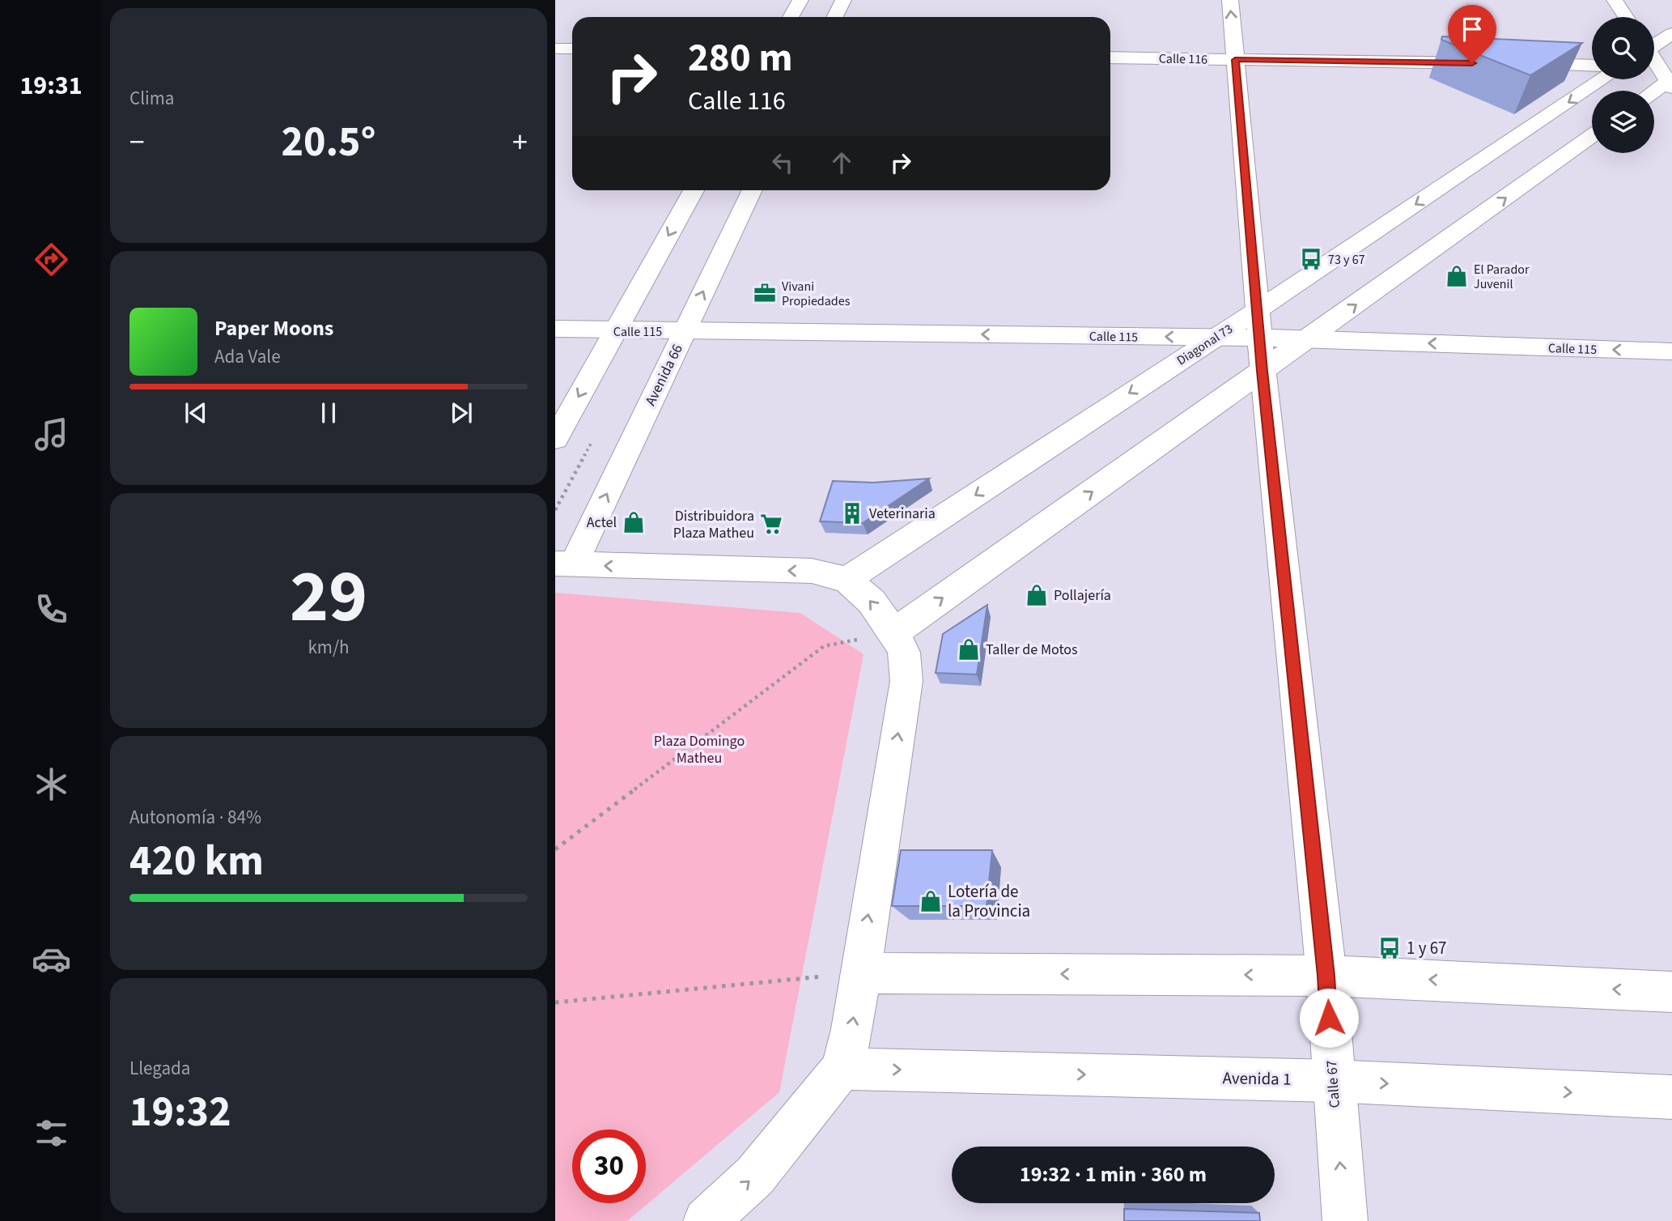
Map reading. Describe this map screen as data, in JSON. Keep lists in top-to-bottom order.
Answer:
{
  "streets": {
    "main road": [
      "Calle 116",
      "Calle 115",
      "Diagonal 73",
      "Avenida 66",
      "Avenida 1",
      "Calle 67"
    ]
  },
  "crossings": [
    ["Calle 116", "Calle 67"],
    ["Calle 115", "Diagonal 73"],
    ["Calle 115", "Avenida 66"],
    ["Calle 115", "Calle 67"],
    ["Avenida 1", "Calle 67"]
  ],
  "one_way": ["Calle 115"],
  "parks": ["Plaza Domingo Matheu"],
  "places": {
    "bus stop": ["73 y 67", "1 y 67"],
    "shop": [
      "El Parador Juvenil",
      "Actel",
      "Pollajería",
      "Taller de Motos",
      "Lotería de la Provincia"
    ],
    "office": ["Vivani Propiedades"],
    "building": ["Veterinaria"],
    "supermarket": ["Distribuidora Plaza Matheu"]
  },
  "page": {
    "tabs": "19:31",
    "tile": [
      "Clima",
      ["29", "km/h"],
      ["Autonomía · 84%", "420 km"],
      ["Llegada", "19:32"]
    ],
    "turn": ["280 m", "Calle 116"],
    "heat": ["−", "20.5°", "+"],
    "song": ["Paper Moons", "Ada Vale"],
    "limit": "30",
    "trip": "19:32 · 1 min · 360 m"
  }
}
